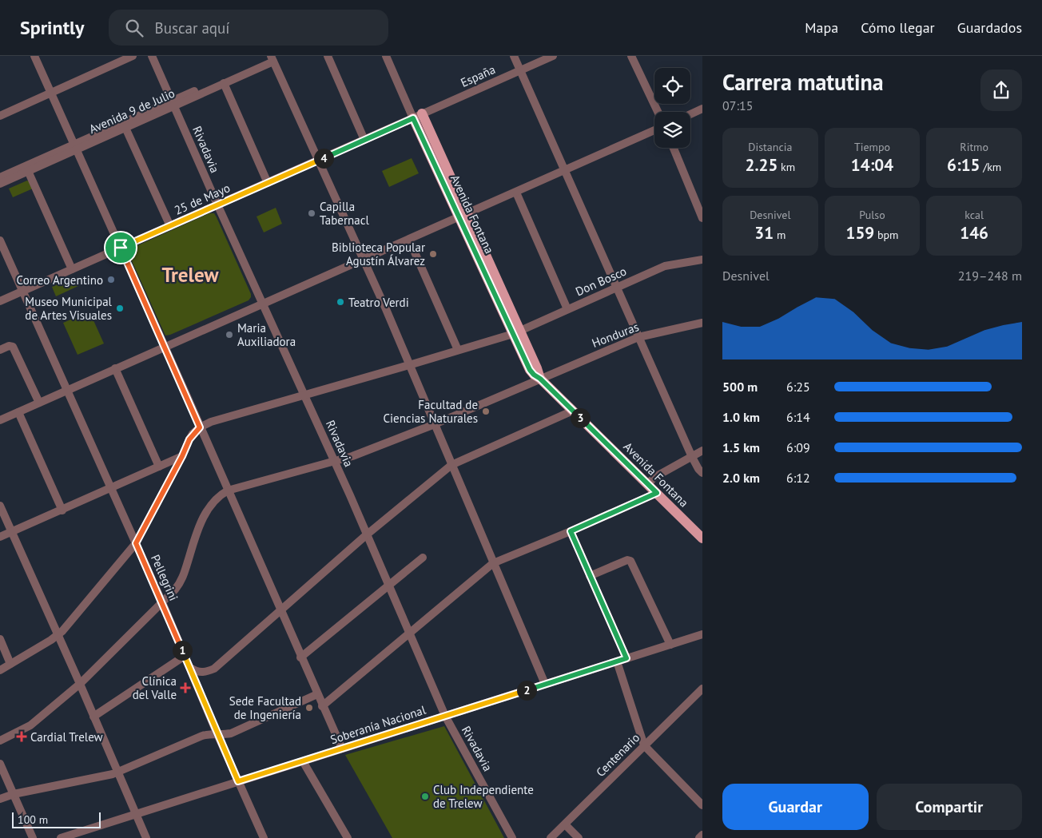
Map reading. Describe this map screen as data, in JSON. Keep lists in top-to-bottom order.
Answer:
{
  "streets": {
    "main road": ["Avenida Fontana"],
    "street": [
      "España",
      "Avenida 9 de Julio",
      "Rivadavia",
      "25 de Mayo",
      "Don Bosco",
      "Honduras",
      "Pellegrini",
      "Soberanía Nacional",
      "Centenario"
    ]
  },
  "crossings": [
    ["España", "25 de Mayo"],
    ["España", "Avenida Fontana"],
    ["Avenida 9 de Julio", "Rivadavia"],
    ["Rivadavia", "25 de Mayo"],
    ["Rivadavia", "Don Bosco"],
    ["Rivadavia", "Honduras"],
    ["Rivadavia", "Soberanía Nacional"],
    ["25 de Mayo", "Avenida Fontana"],
    ["25 de Mayo", "Pellegrini"],
    ["Avenida Fontana", "Don Bosco"],
    ["Avenida Fontana", "Honduras"],
    ["Pellegrini", "Soberanía Nacional"]
  ],
  "districts": ["Trelew"],
  "places": {
    "other": [
      "Capilla Tabernacl",
      "Biblioteca Popular Agustín Álvarez",
      "Correo Argentino",
      "Teatro Verdi",
      "Museo Municipal de Artes Visuales",
      "Maria Auxiliadora",
      "Facultad de Ciencias Naturales",
      "Sede Facultad de Ingeniería",
      "Club Independiente de Trelew"
    ],
    "health": ["Clínica del Valle", "Cardial Trelew"]
  },
  "scale_bar": "100 m",
  "page": {
    "header": "Sprintly",
    "search": "Buscar aquí",
    "nav": ["Mapa", "Cómo llegar", "Guardados"],
    "heading": ["Carrera matutina", "07:15"],
    "stats": [
      ["Distancia", "2.25 km"],
      ["Tiempo", "14:04"],
      ["Ritmo", "6:15 /km"],
      ["Desnivel", "31 m"],
      ["Pulso", "159 bpm"],
      ["kcal", "146"]
    ],
    "pins": [
      "4",
      "3",
      "1",
      "2"
    ],
    "chart": ["Desnivel", "219–248 m"],
    "list": [
      {
        "name": "500 m",
        "note": "6:25"
      },
      {
        "name": "1.0 km",
        "note": "6:14"
      },
      {
        "name": "1.5 km",
        "note": "6:09"
      },
      {
        "name": "2.0 km",
        "note": "6:12"
      }
    ],
    "buttons": ["Guardar", "Compartir"],
    "scale": "100 m"
  }
}
